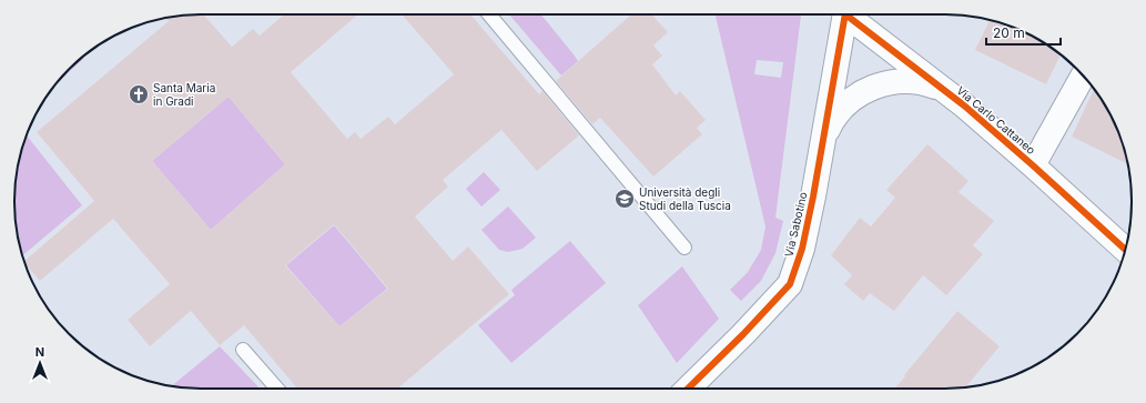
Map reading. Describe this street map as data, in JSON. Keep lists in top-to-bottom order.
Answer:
{
  "streets": {
    "street": ["Via Carlo Cattaneo", "Via Sabotino"]
  },
  "places": {
    "church": ["Santa Maria in Gradi"],
    "school or university": ["Università degli Studi della Tuscia"]
  },
  "scale_bar": "20 m",
  "north": "top"
}
